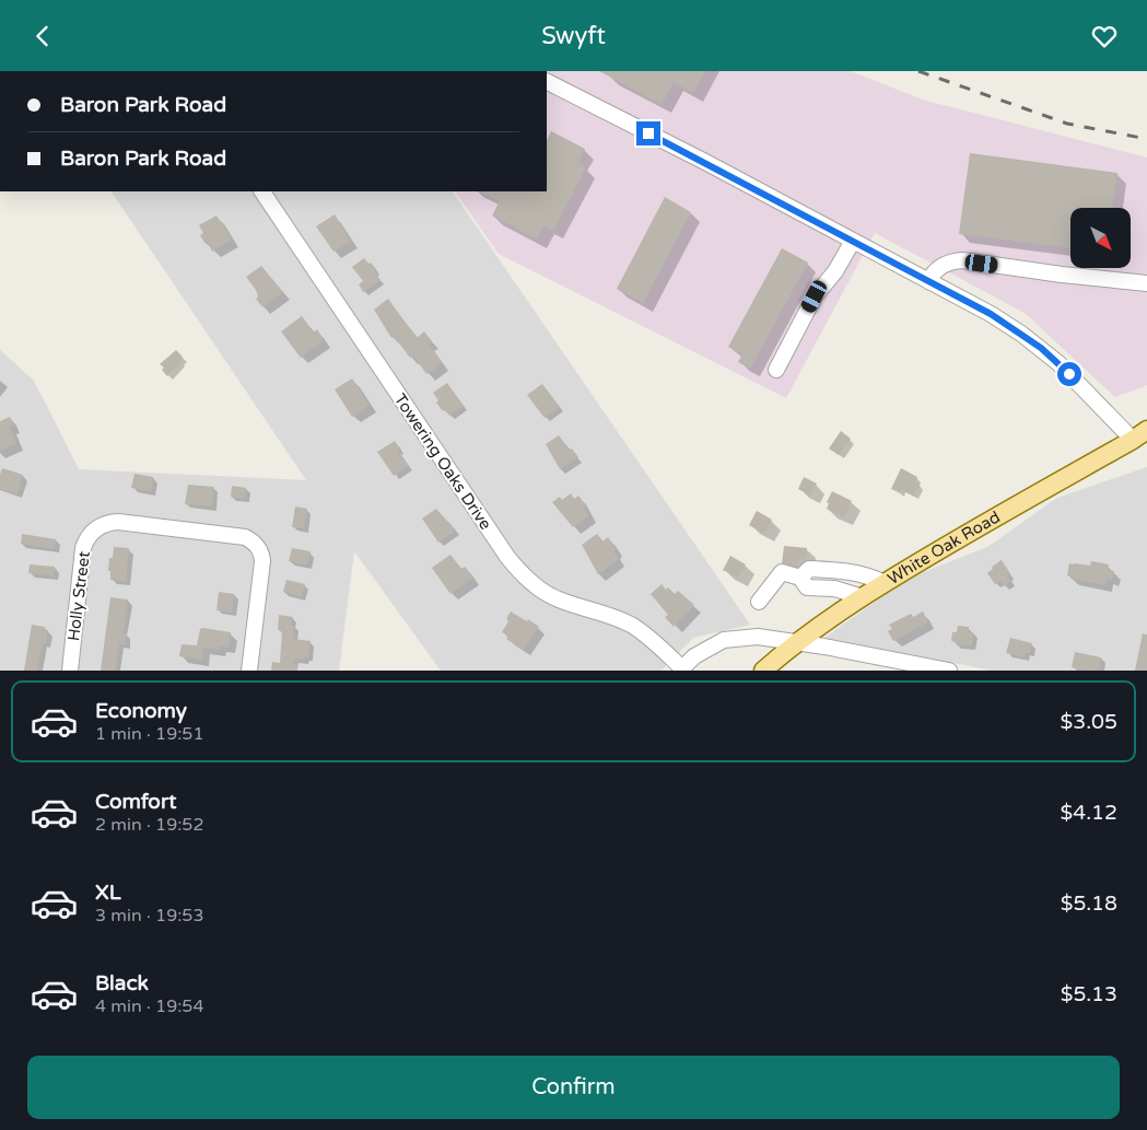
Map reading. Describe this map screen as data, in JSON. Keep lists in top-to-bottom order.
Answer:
{
  "streets": {
    "main road": ["White Oak Road"],
    "street": ["Towering Oaks Drive", "Holly Street"]
  },
  "north": "bottom right",
  "page": {
    "header": "Swyft",
    "banner": ["Baron Park Road", "Baron Park Road"],
    "list": [
      {
        "name": "Economy",
        "note": "1 min · 19:51",
        "value": "$3.05"
      },
      {
        "name": "Comfort",
        "note": "2 min · 19:52",
        "value": "$4.12"
      },
      {
        "name": "XL",
        "note": "3 min · 19:53",
        "value": "$5.18"
      },
      {
        "name": "Black",
        "note": "4 min · 19:54",
        "value": "$5.13"
      }
    ],
    "buttons": "Confirm"
  }
}
